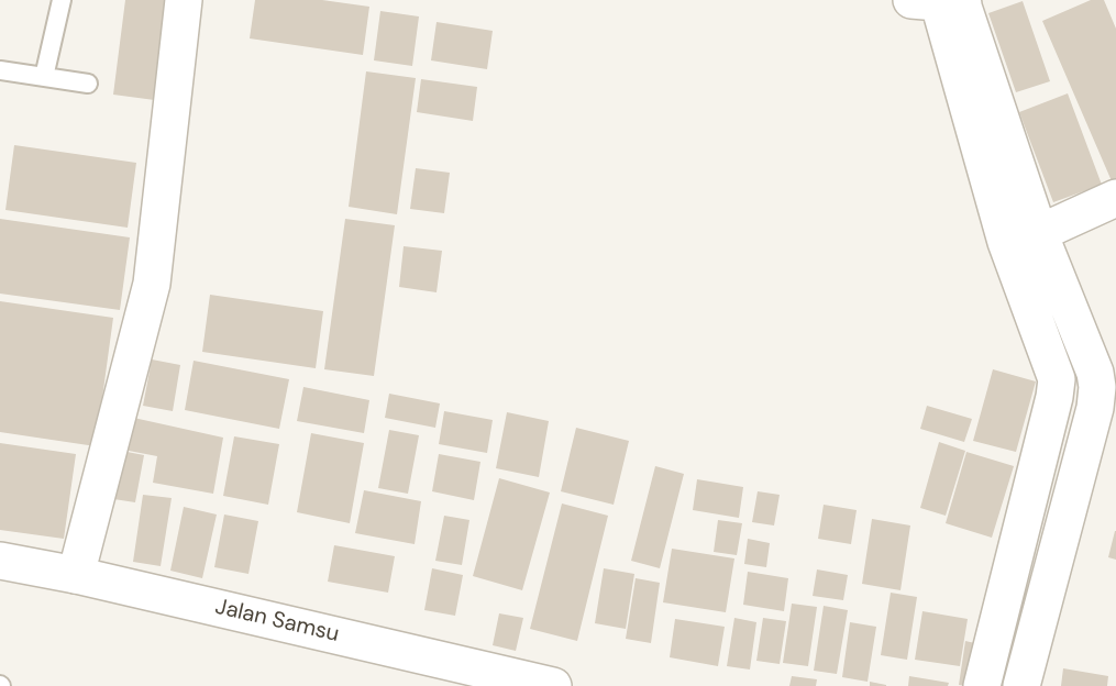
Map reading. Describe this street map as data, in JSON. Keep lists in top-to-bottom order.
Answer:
{
  "streets": {
    "street": ["Jalan Samsu"]
  }
}
